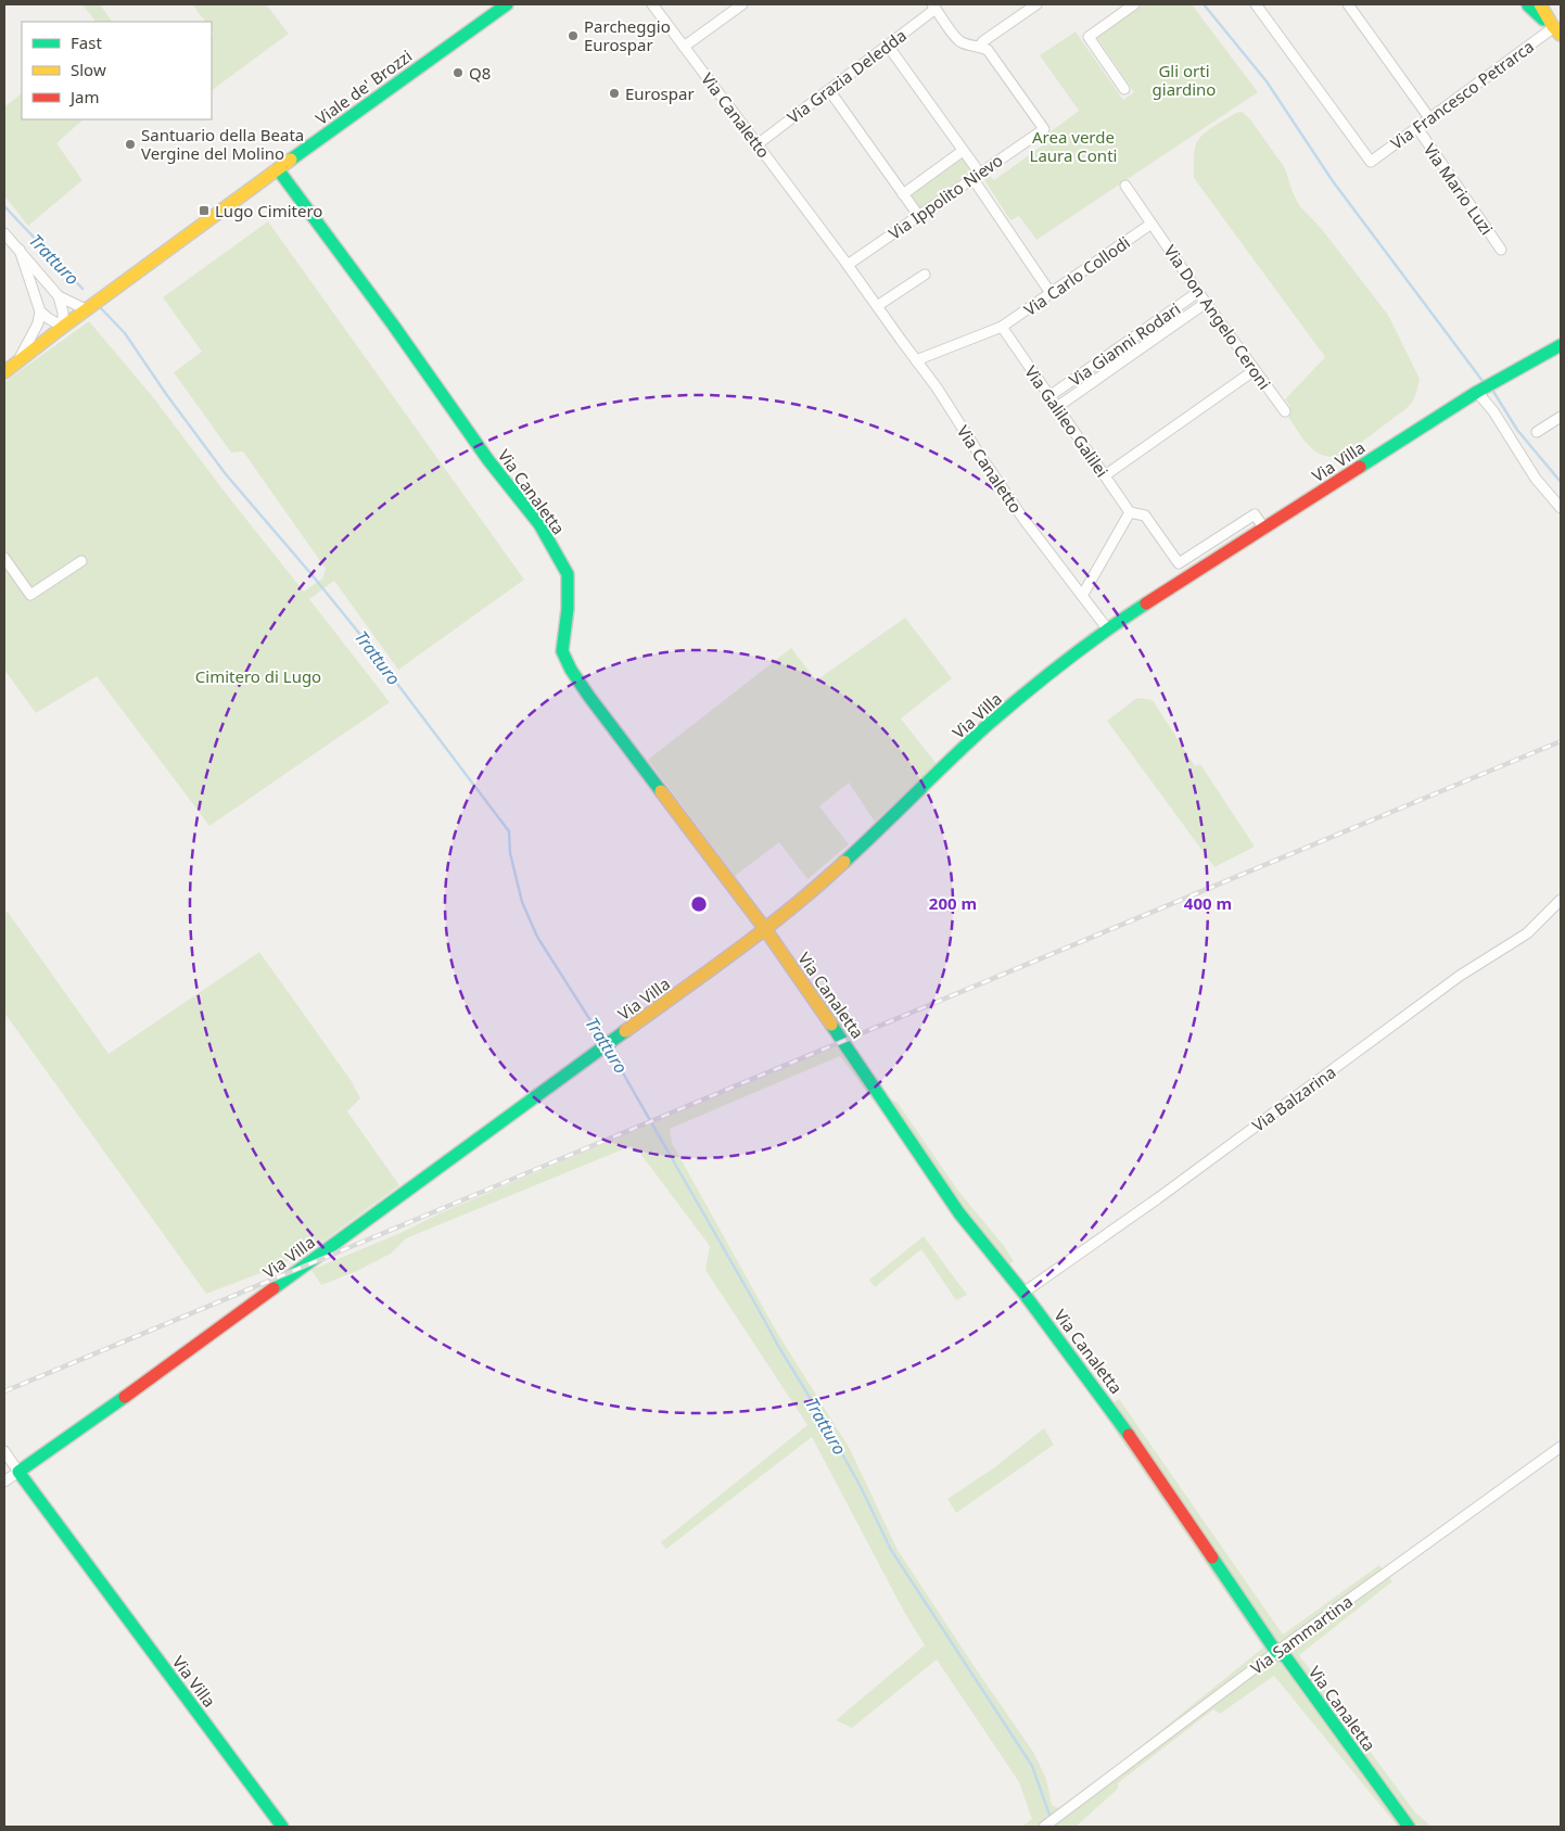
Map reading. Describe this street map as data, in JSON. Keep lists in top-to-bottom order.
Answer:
{
  "streets": {
    "street": [
      "Via Grazia Deledda",
      "Viale de' Brozzi",
      "Via Francesco Petrarca",
      "Via Canaletto",
      "Via Mario Luzi",
      "Via Ippolito Nievo",
      "Via Carlo Collodi",
      "Via Don Angelo Ceroni",
      "Via Gianni Rodari",
      "Via Galileo Galilei",
      "Via Villa",
      "Via Canaletta",
      "Via Balzarina",
      "Via Sammartina"
    ]
  },
  "crossings": [
    ["Via Grazia Deledda", "Via Canaletto"],
    ["Viale de' Brozzi", "Via Canaletta"],
    ["Via Francesco Petrarca", "Via Mario Luzi"],
    ["Via Canaletto", "Via Ippolito Nievo"],
    ["Via Canaletto", "Via Villa"],
    ["Via Carlo Collodi", "Via Don Angelo Ceroni"],
    ["Via Carlo Collodi", "Via Galileo Galilei"],
    ["Via Don Angelo Ceroni", "Via Gianni Rodari"],
    ["Via Gianni Rodari", "Via Galileo Galilei"],
    ["Via Villa", "Via Canaletta"],
    ["Via Canaletta", "Via Balzarina"],
    ["Via Canaletta", "Via Sammartina"]
  ],
  "water": ["Tratturo"],
  "parks": ["Gli orti giardino", "Area verde Laura Conti", "Cimitero di Lugo"],
  "places": {
    "other": [
      "Parcheggio Eurospar",
      "Q8",
      "Eurospar",
      "Santuario della Beata Vergine del Molino"
    ],
    "transit": ["Lugo Cimitero"]
  },
  "legend": ["Fast", "Slow", "Jam"],
  "rings": ["200 m", "400 m"]
}
